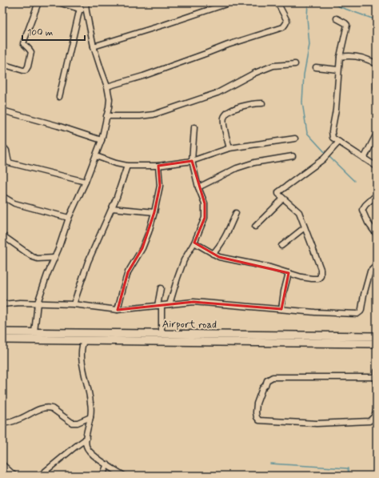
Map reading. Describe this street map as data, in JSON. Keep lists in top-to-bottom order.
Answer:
{
  "streets": {
    "main road": ["Airport road"]
  },
  "scale_bar": "100 m"
}
